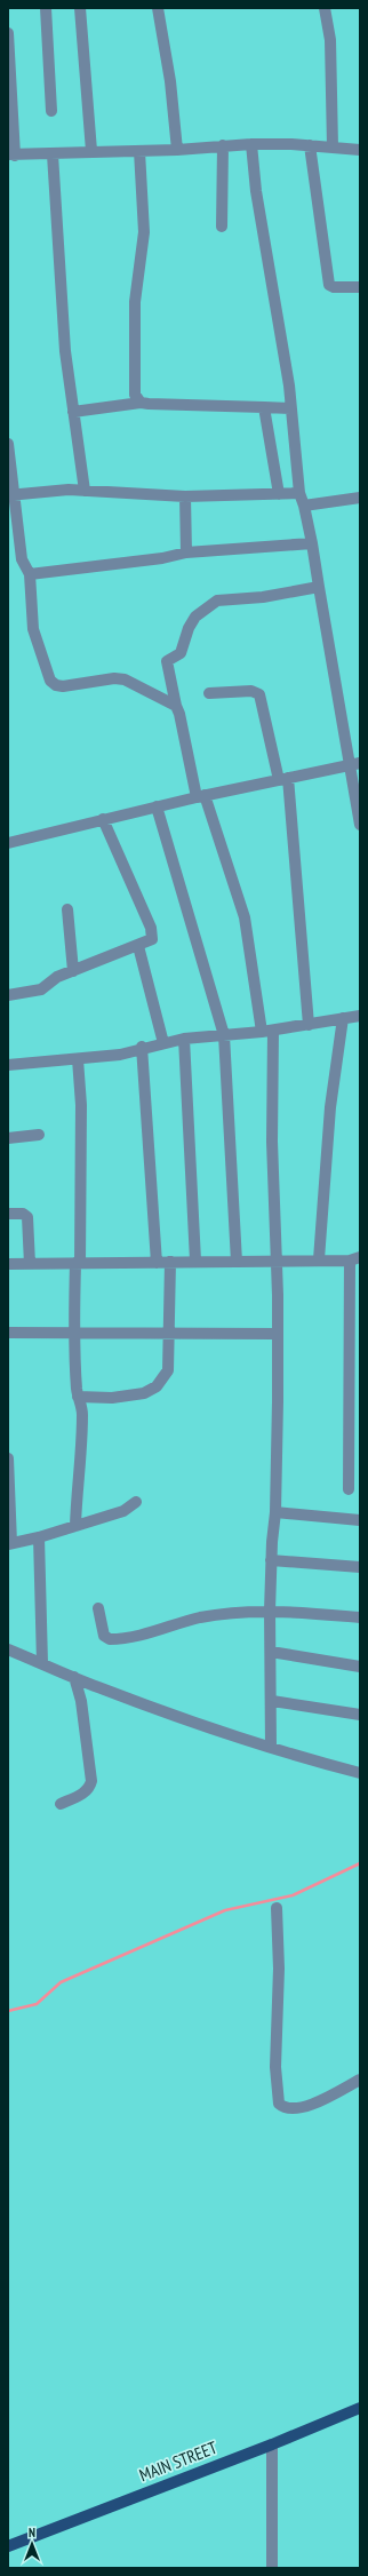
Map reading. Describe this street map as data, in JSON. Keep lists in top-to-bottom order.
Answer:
{
  "streets": {
    "main road": ["MAIN STREET"]
  },
  "north": "top"
}
